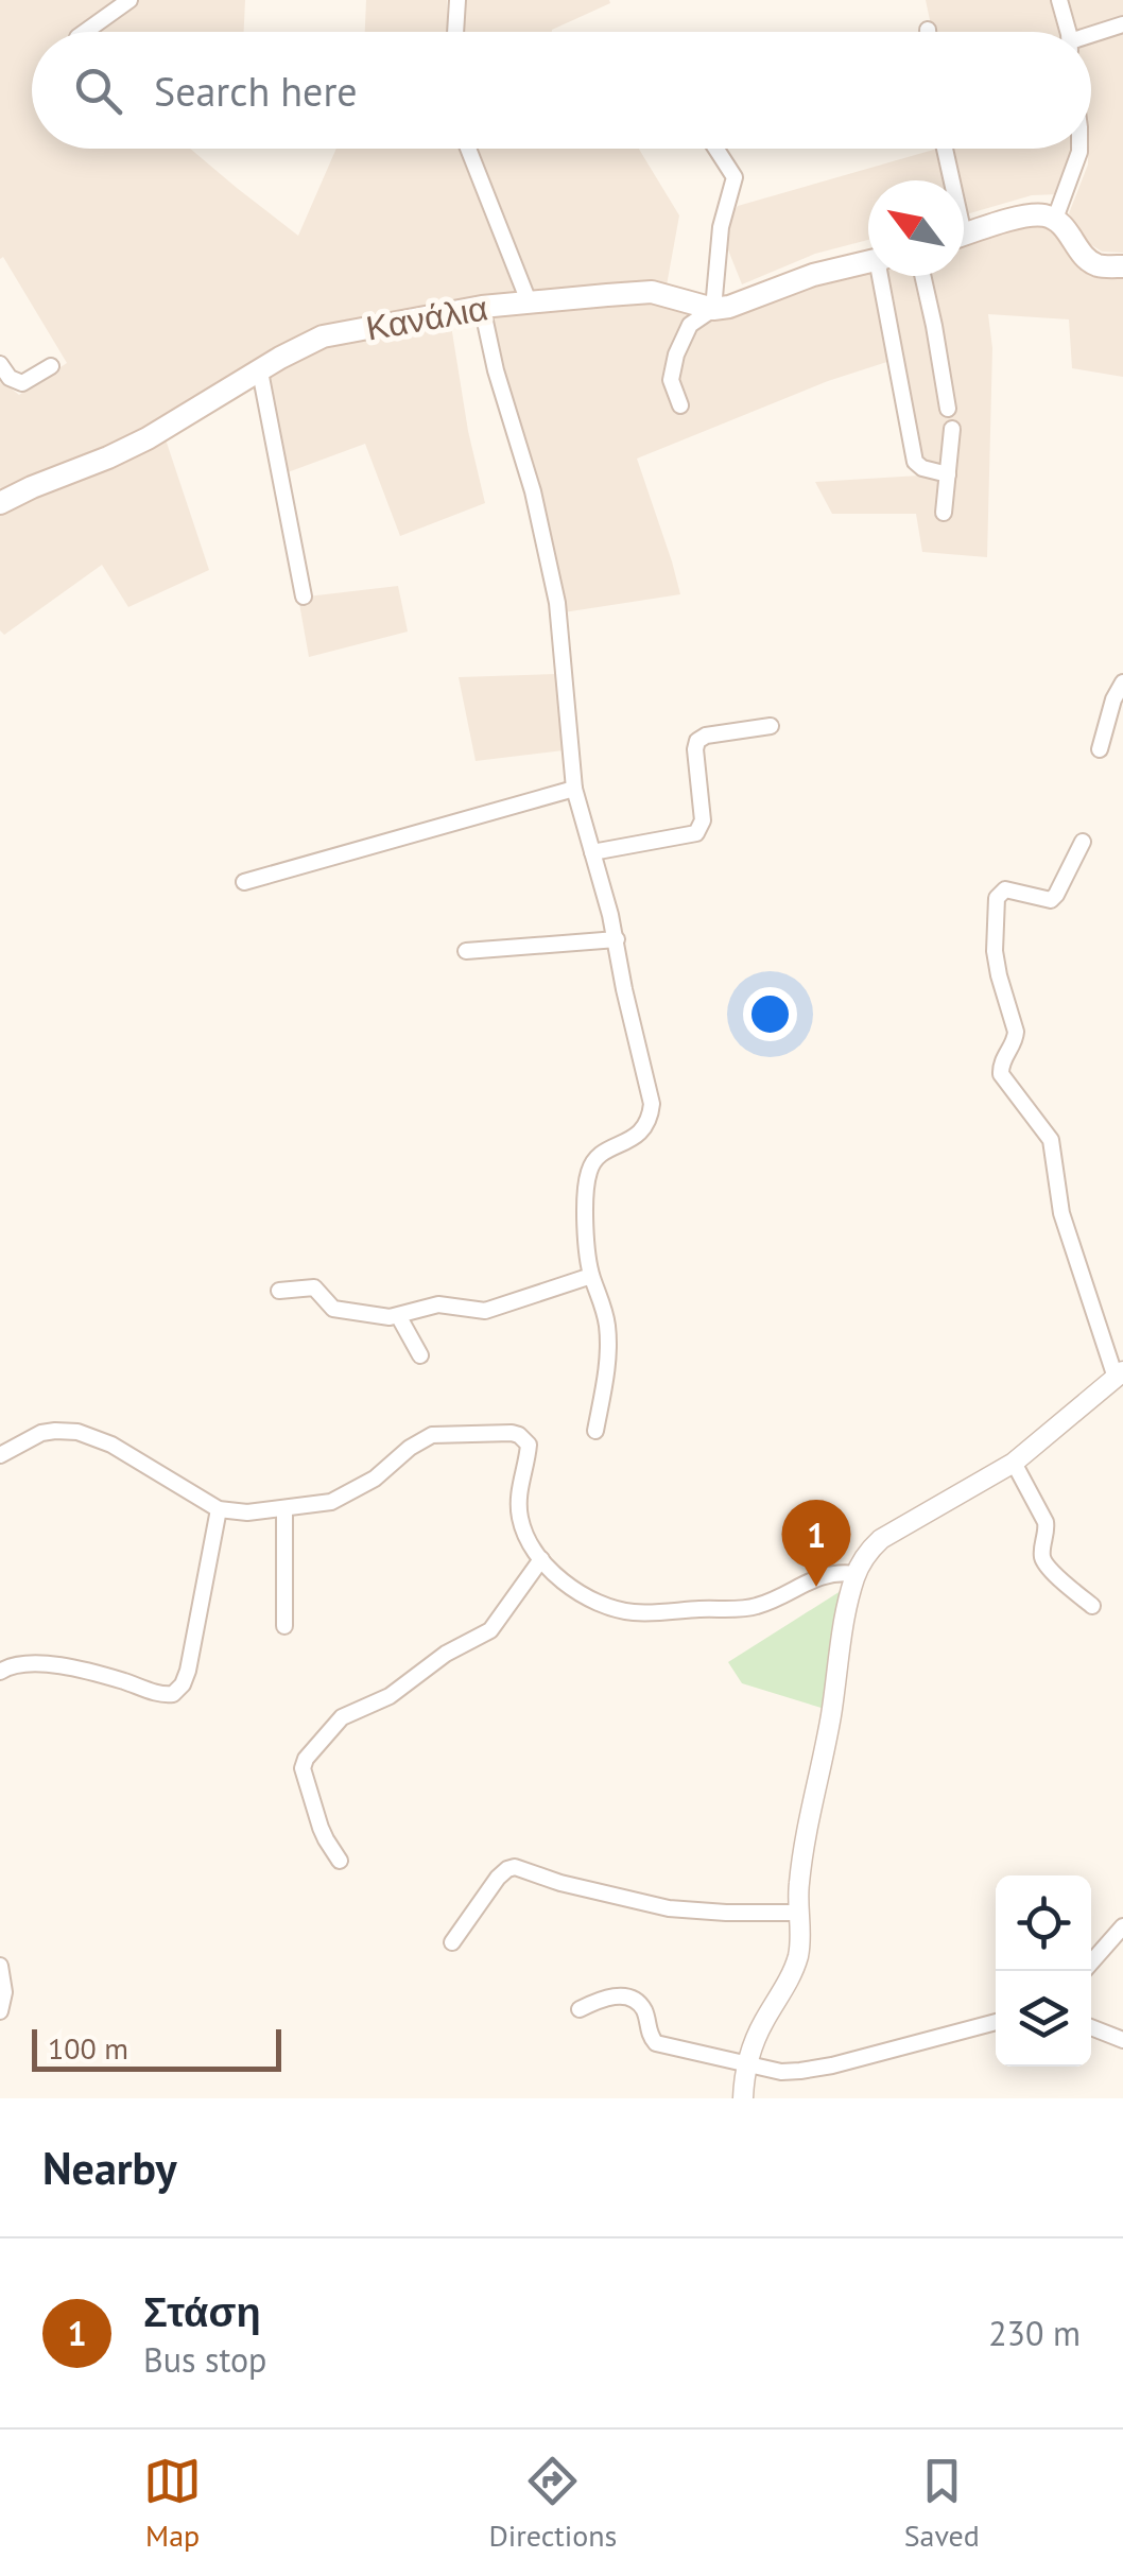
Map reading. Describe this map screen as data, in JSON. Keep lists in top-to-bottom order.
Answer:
{
  "streets": {
    "main road": ["Κανάλια"]
  },
  "scale_bar": "100 m",
  "north": "top left",
  "page": {
    "search": "Search here",
    "pins": "1",
    "scale": "100 m",
    "heading": "Nearby",
    "list": [
      {
        "mark": "1",
        "name": "Στάση",
        "note": "Bus stop",
        "value": "230 m"
      }
    ],
    "nav": ["Map", "Directions", "Saved"]
  }
}
